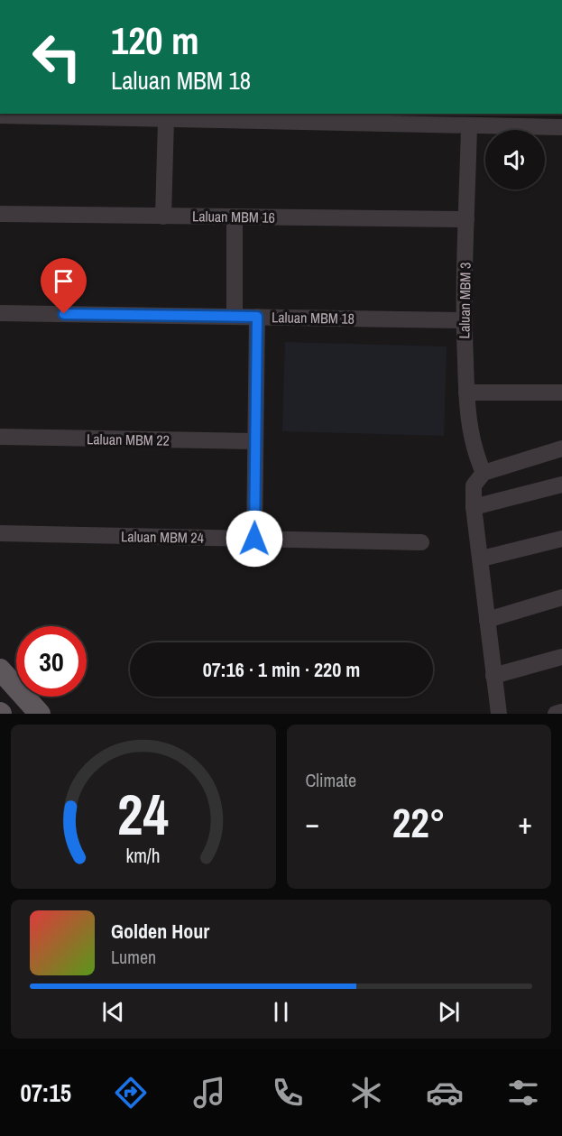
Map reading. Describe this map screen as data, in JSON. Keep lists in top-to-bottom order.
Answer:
{
  "streets": {
    "street": [
      "Laluan MBM 16",
      "Laluan MBM 3",
      "Laluan MBM 18",
      "Laluan MBM 22",
      "Laluan MBM 24"
    ]
  },
  "crossings": [
    ["Laluan MBM 16", "Laluan MBM 3"],
    ["Laluan MBM 3", "Laluan MBM 18"]
  ],
  "page": {
    "turn": ["120 m", "Laluan MBM 18"],
    "limit": "30",
    "trip": "07:16 · 1 min · 220 m",
    "tile": "Climate",
    "heat": ["−", "22°", "+"],
    "song": ["Golden Hour", "Lumen"],
    "tabs": "07:15",
    "gauge": ["24", "km/h"]
  }
}
